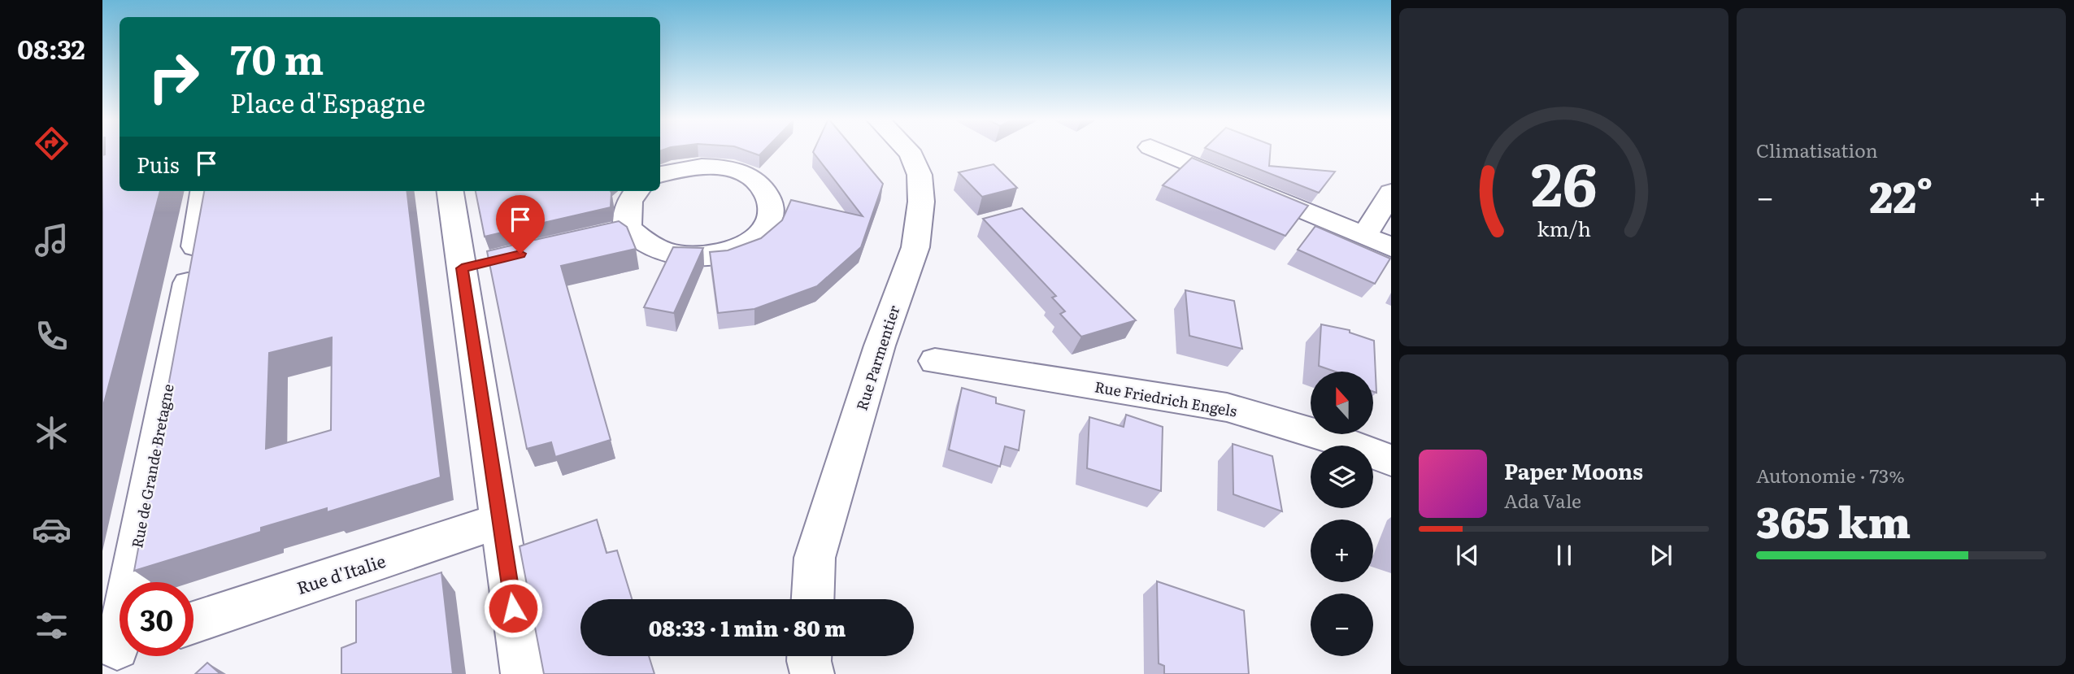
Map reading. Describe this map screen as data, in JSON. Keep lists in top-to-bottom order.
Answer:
{
  "streets": {
    "street": [
      "Rue Parmentier",
      "Rue Friedrich Engels",
      "Rue de Grande Bretagne",
      "Rue d'Italie"
    ]
  },
  "north": "top",
  "page": {
    "tabs": "08:32",
    "tile": [
      "Climatisation",
      ["Autonomie · 73%", "365 km"]
    ],
    "turn": ["70 m", "Place d'Espagne"],
    "then": "Puis",
    "heat": ["−", "22°", "+"],
    "map_buttons": ["+", "−"],
    "song": ["Paper Moons", "Ada Vale"],
    "limit": "30",
    "trip": "08:33 · 1 min · 80 m",
    "gauge": ["26", "km/h"]
  }
}
